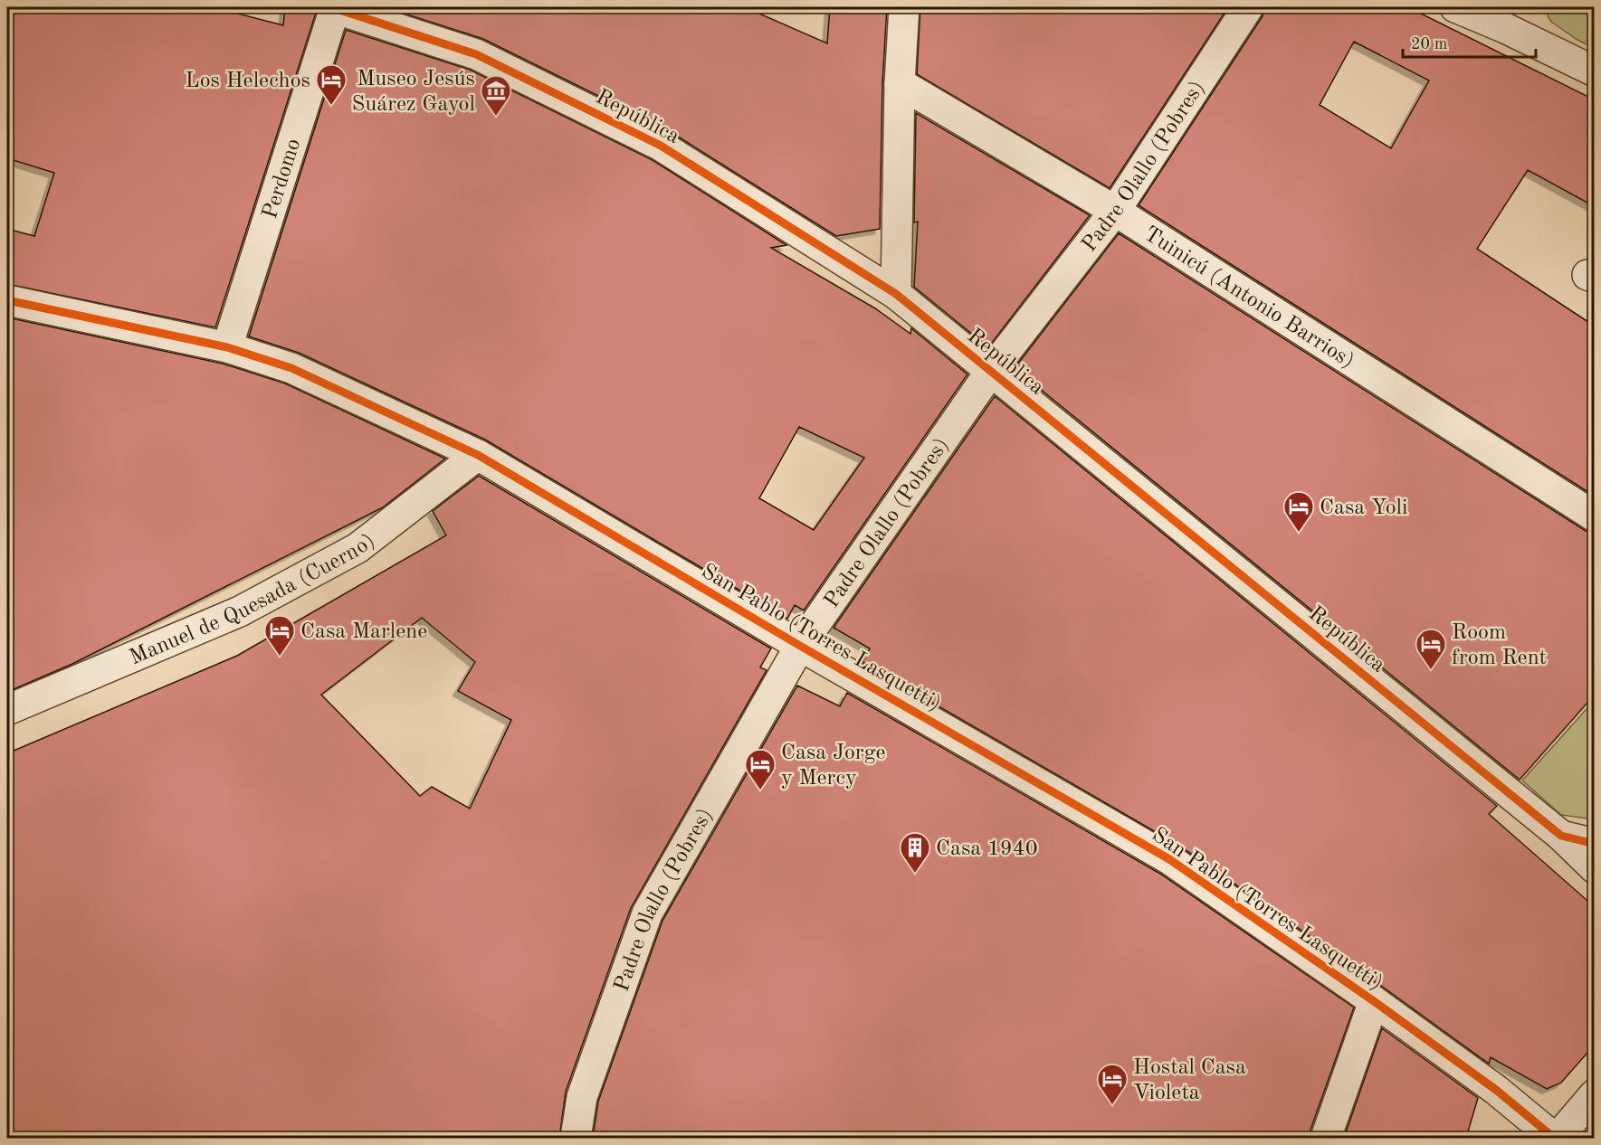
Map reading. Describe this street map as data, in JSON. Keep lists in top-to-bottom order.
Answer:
{
  "streets": {
    "street": [
      "República",
      "Padre Olallo (Pobres)",
      "Perdomo",
      "Tuinicú (Antonio Barrios)",
      "Manuel de Quesada (Cuerno)",
      "San Pablo (Torres Lasquetti)"
    ]
  },
  "crossings": [
    ["República", "Padre Olallo (Pobres)"],
    ["República", "Perdomo"],
    ["Padre Olallo (Pobres)", "Tuinicú (Antonio Barrios)"],
    ["Padre Olallo (Pobres)", "San Pablo (Torres Lasquetti)"],
    ["Perdomo", "San Pablo (Torres Lasquetti)"],
    ["Manuel de Quesada (Cuerno)", "San Pablo (Torres Lasquetti)"]
  ],
  "places": {
    "hotel": [
      "Los Helechos",
      "Casa Yoli",
      "Casa Marlene",
      "Room from Rent",
      "Casa Jorge y Mercy",
      "Hostal Casa Violeta"
    ],
    "museum": ["Museo Jesús Suárez Gayol"],
    "building": ["Casa 1940"]
  },
  "scale_bar": "20 m"
}
